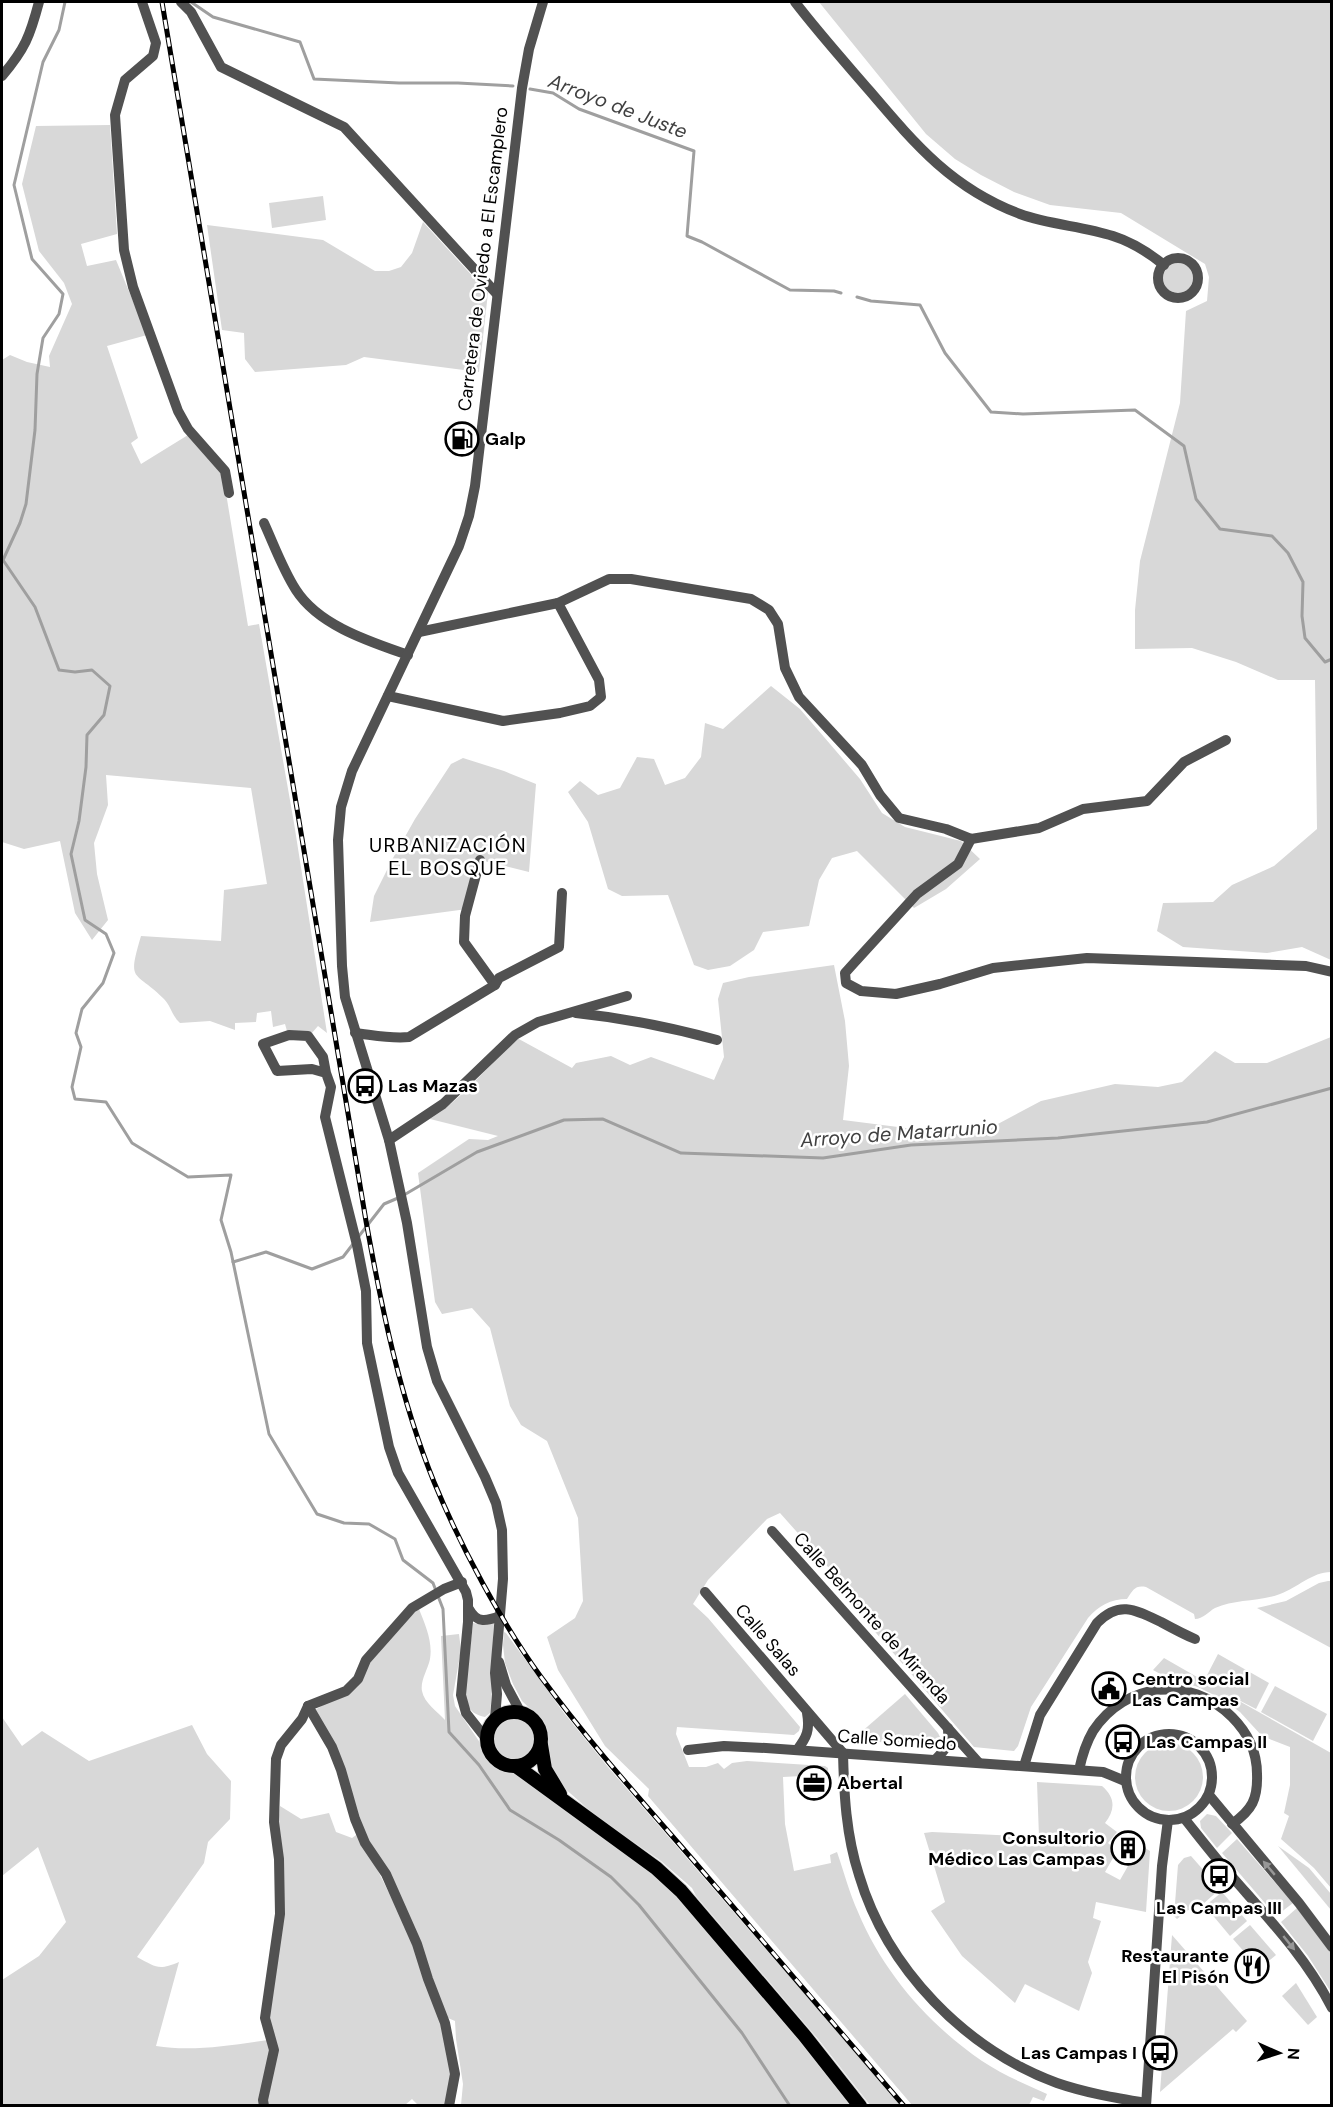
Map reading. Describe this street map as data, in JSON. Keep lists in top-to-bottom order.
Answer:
{
  "streets": {
    "street": [
      "Carretera de Oviedo a El Escamplero",
      "Calle Belmonte de Miranda",
      "Calle Salas",
      "Calle Somiedo"
    ]
  },
  "crossings": [
    ["Calle Belmonte de Miranda", "Calle Somiedo"],
    ["Calle Salas", "Calle Somiedo"]
  ],
  "districts": ["URBANIZACIÓN EL BOSQUE"],
  "water": ["Arroyo de Juste", "Arroyo de Matarrunio"],
  "places": {
    "fuel station": ["Galp"],
    "bus stop": [
      "Las Mazas",
      "Las Campas II",
      "Las Campas III",
      "Las Campas I"
    ],
    "public building": ["Centro social Las Campas"],
    "office": ["Abertal"],
    "building": ["Consultorio Médico Las Campas"],
    "restaurant": ["Restaurante El Pisón"]
  },
  "north": "right"
}
